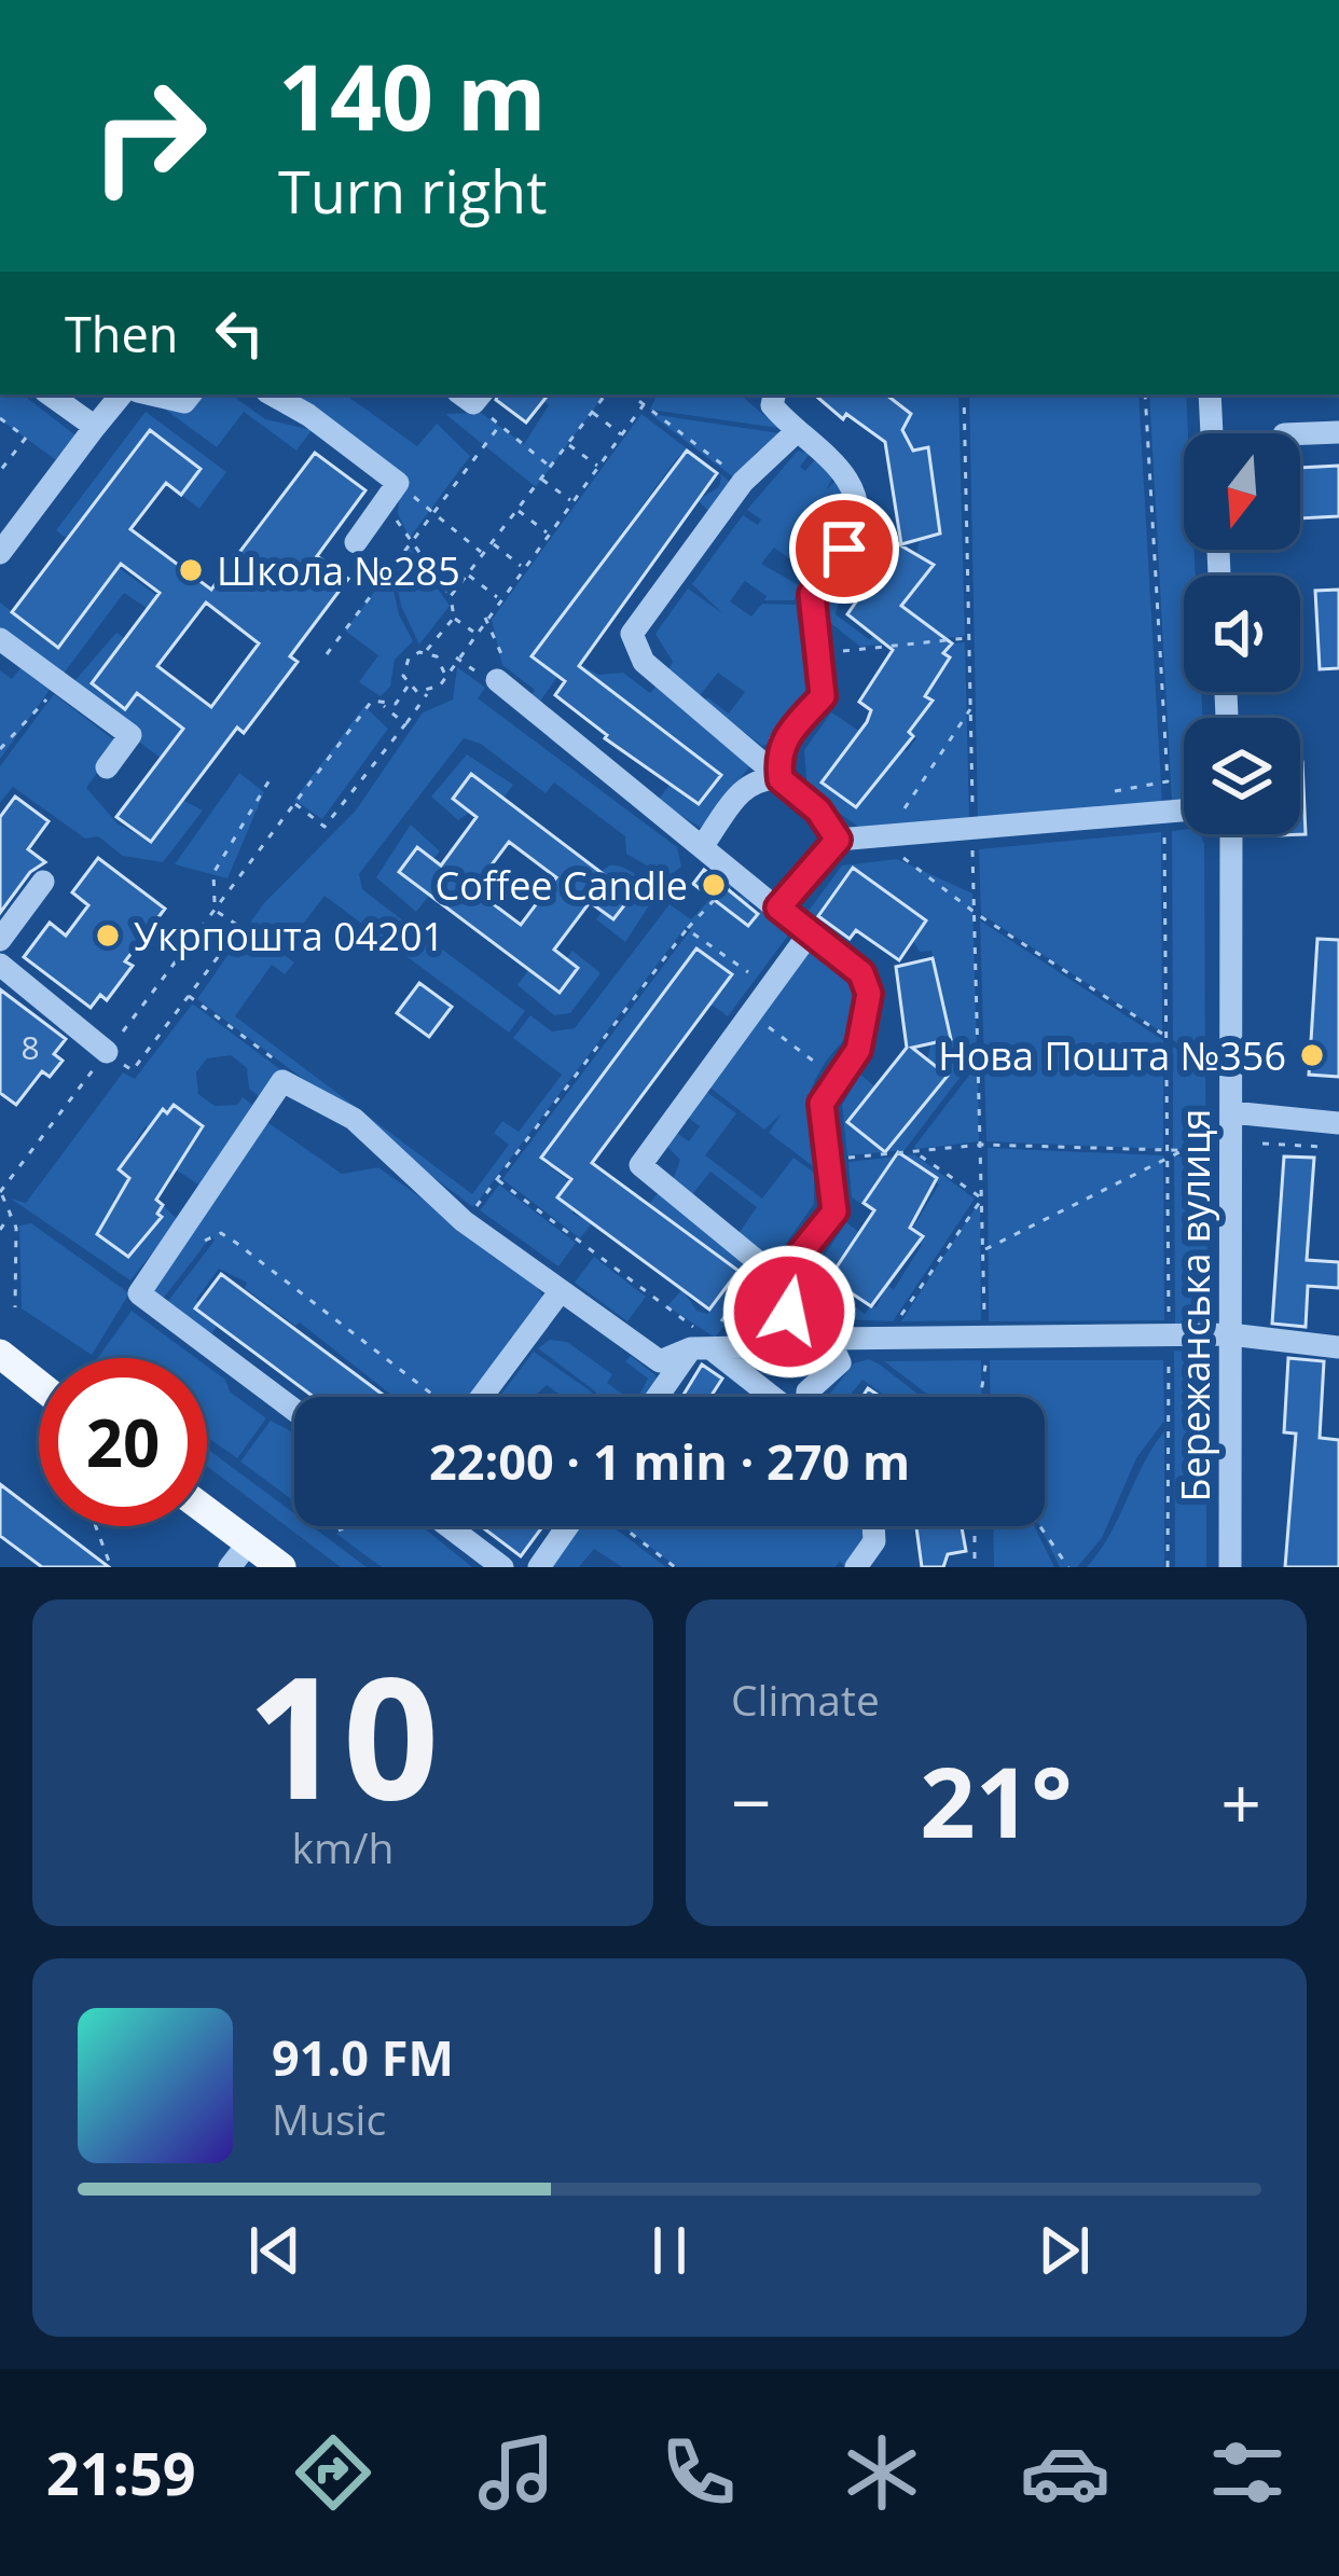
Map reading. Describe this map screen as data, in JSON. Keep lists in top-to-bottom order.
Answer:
{
  "streets": {
    "street": ["Бережанська вулиця"]
  },
  "places": [
    "Школа №285",
    "Coffee Candle",
    "Укрпошта 04201",
    "Нова Пошта №356"
  ],
  "house_numbers": ["8"],
  "north": "bottom",
  "page": {
    "turn": ["140 m", "Turn right"],
    "then": "Then",
    "limit": "20",
    "trip": "22:00 · 1 min · 270 m",
    "tile": [
      ["10", "km/h"],
      "Climate"
    ],
    "heat": ["−", "21°", "+"],
    "song": ["91.0 FM", "Music"],
    "tabs": "21:59"
  }
}
